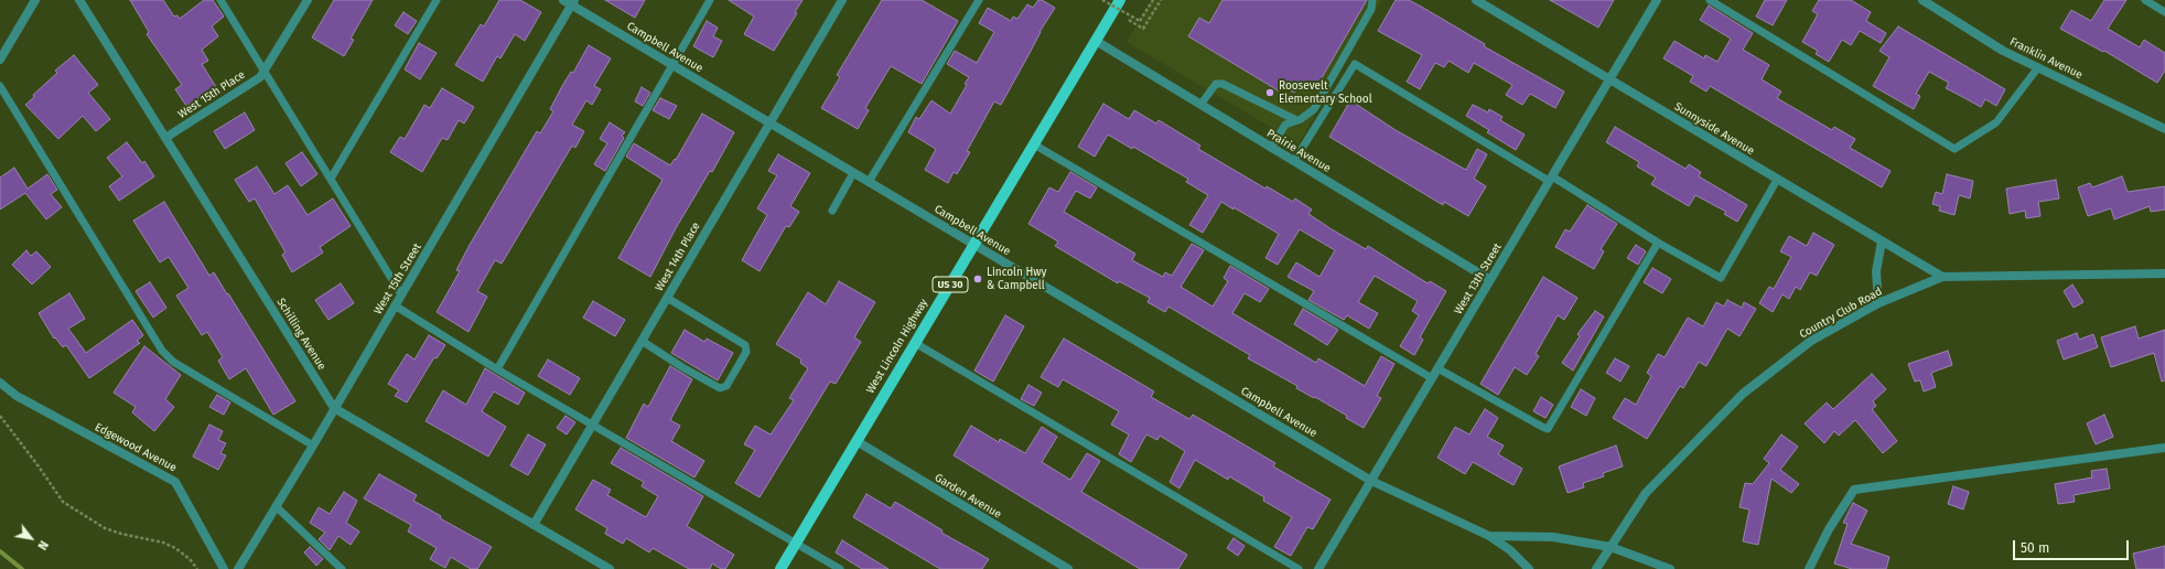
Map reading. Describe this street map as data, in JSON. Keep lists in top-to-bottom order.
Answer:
{
  "streets": {
    "main road": ["US 30", "West Lincoln Highway"],
    "street": [
      "Campbell Avenue",
      "Franklin Avenue",
      "West 15th Place",
      "Sunnyside Avenue",
      "Prairie Avenue",
      "West 14th Place",
      "West 15th Street",
      "West 13th Street",
      "Country Club Road",
      "Schilling Avenue",
      "Edgewood Avenue",
      "Garden Avenue"
    ]
  },
  "crossings": [
    ["Campbell Avenue", "West 14th Place"],
    ["Campbell Avenue", "West 15th Street"],
    ["Campbell Avenue", "West 13th Street"],
    ["Campbell Avenue", "Country Club Road"],
    ["Campbell Avenue", "West Lincoln Highway"],
    ["West 15th Place", "Schilling Avenue"],
    ["Sunnyside Avenue", "West 13th Street"],
    ["Sunnyside Avenue", "Country Club Road"],
    ["Prairie Avenue", "West 13th Street"],
    ["Prairie Avenue", "West Lincoln Highway"],
    ["West 14th Place", "Schilling Avenue"],
    ["West 15th Street", "Schilling Avenue"],
    ["West Lincoln Highway", "Garden Avenue"]
  ],
  "places": ["Roosevelt Elementary School", "Lincoln Hwy & Campbell"],
  "scale_bar": "50 m",
  "north": "bottom right"
}
